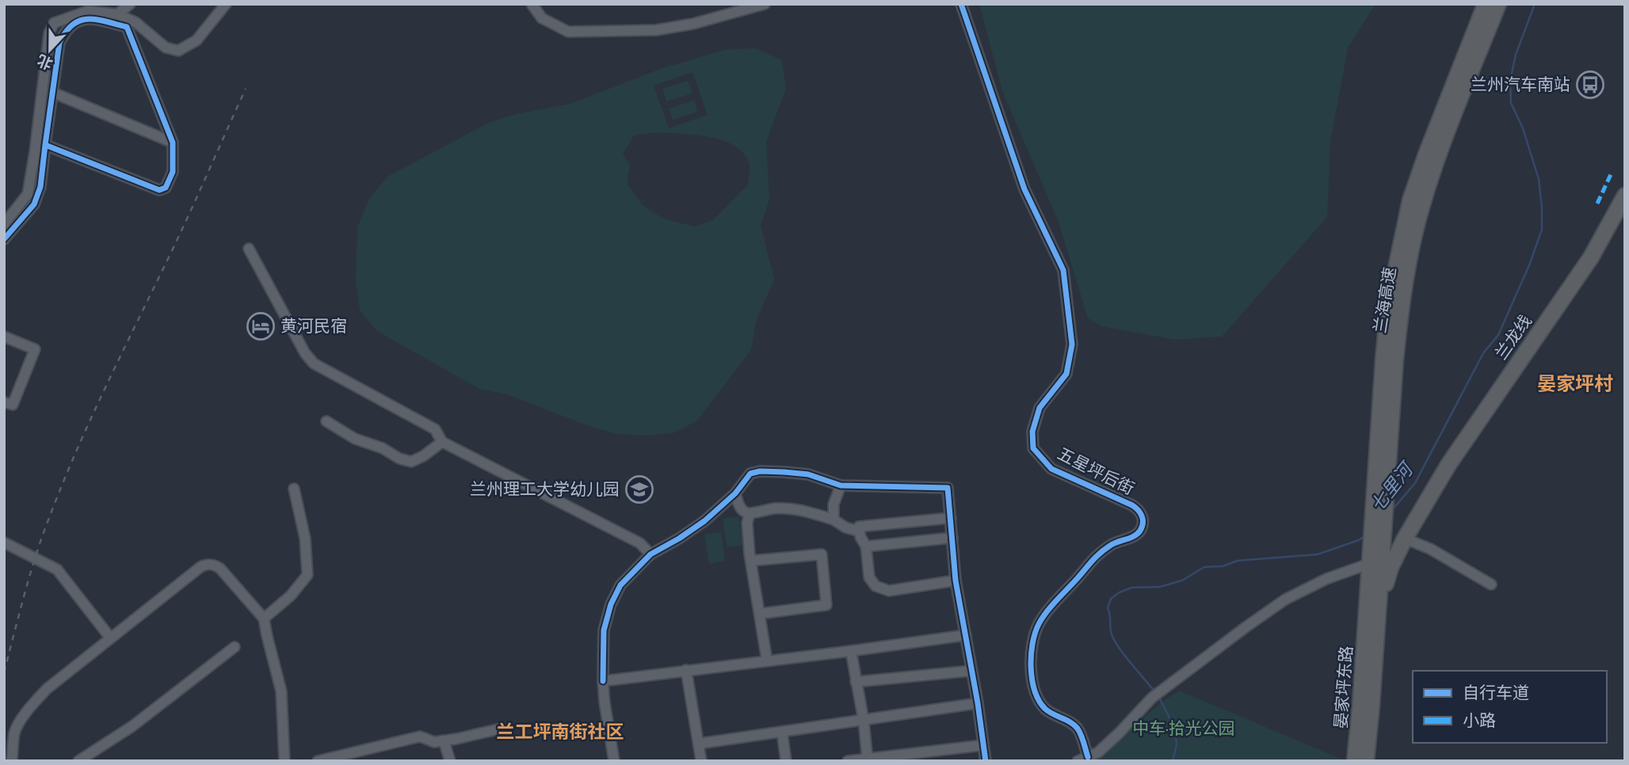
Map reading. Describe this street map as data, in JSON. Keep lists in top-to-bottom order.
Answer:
{
  "streets": {
    "highway": ["兰海高速", "兰龙线", "晏家坪东路"],
    "street": ["五星坪后街"]
  },
  "crossings": [
    ["兰海高速", "兰龙线"],
    ["兰海高速", "晏家坪东路"],
    ["兰龙线", "晏家坪东路"]
  ],
  "districts": ["晏家坪村", "兰工坪南街社区"],
  "water": ["七里河"],
  "parks": ["中车·拾光公园"],
  "places": {
    "bus stop": ["兰州汽车南站"],
    "hotel": ["黄河民宿"],
    "school or university": ["兰州理工大学幼儿园"]
  },
  "legend": ["自行车道", "小路"],
  "north": "bottom"
}
